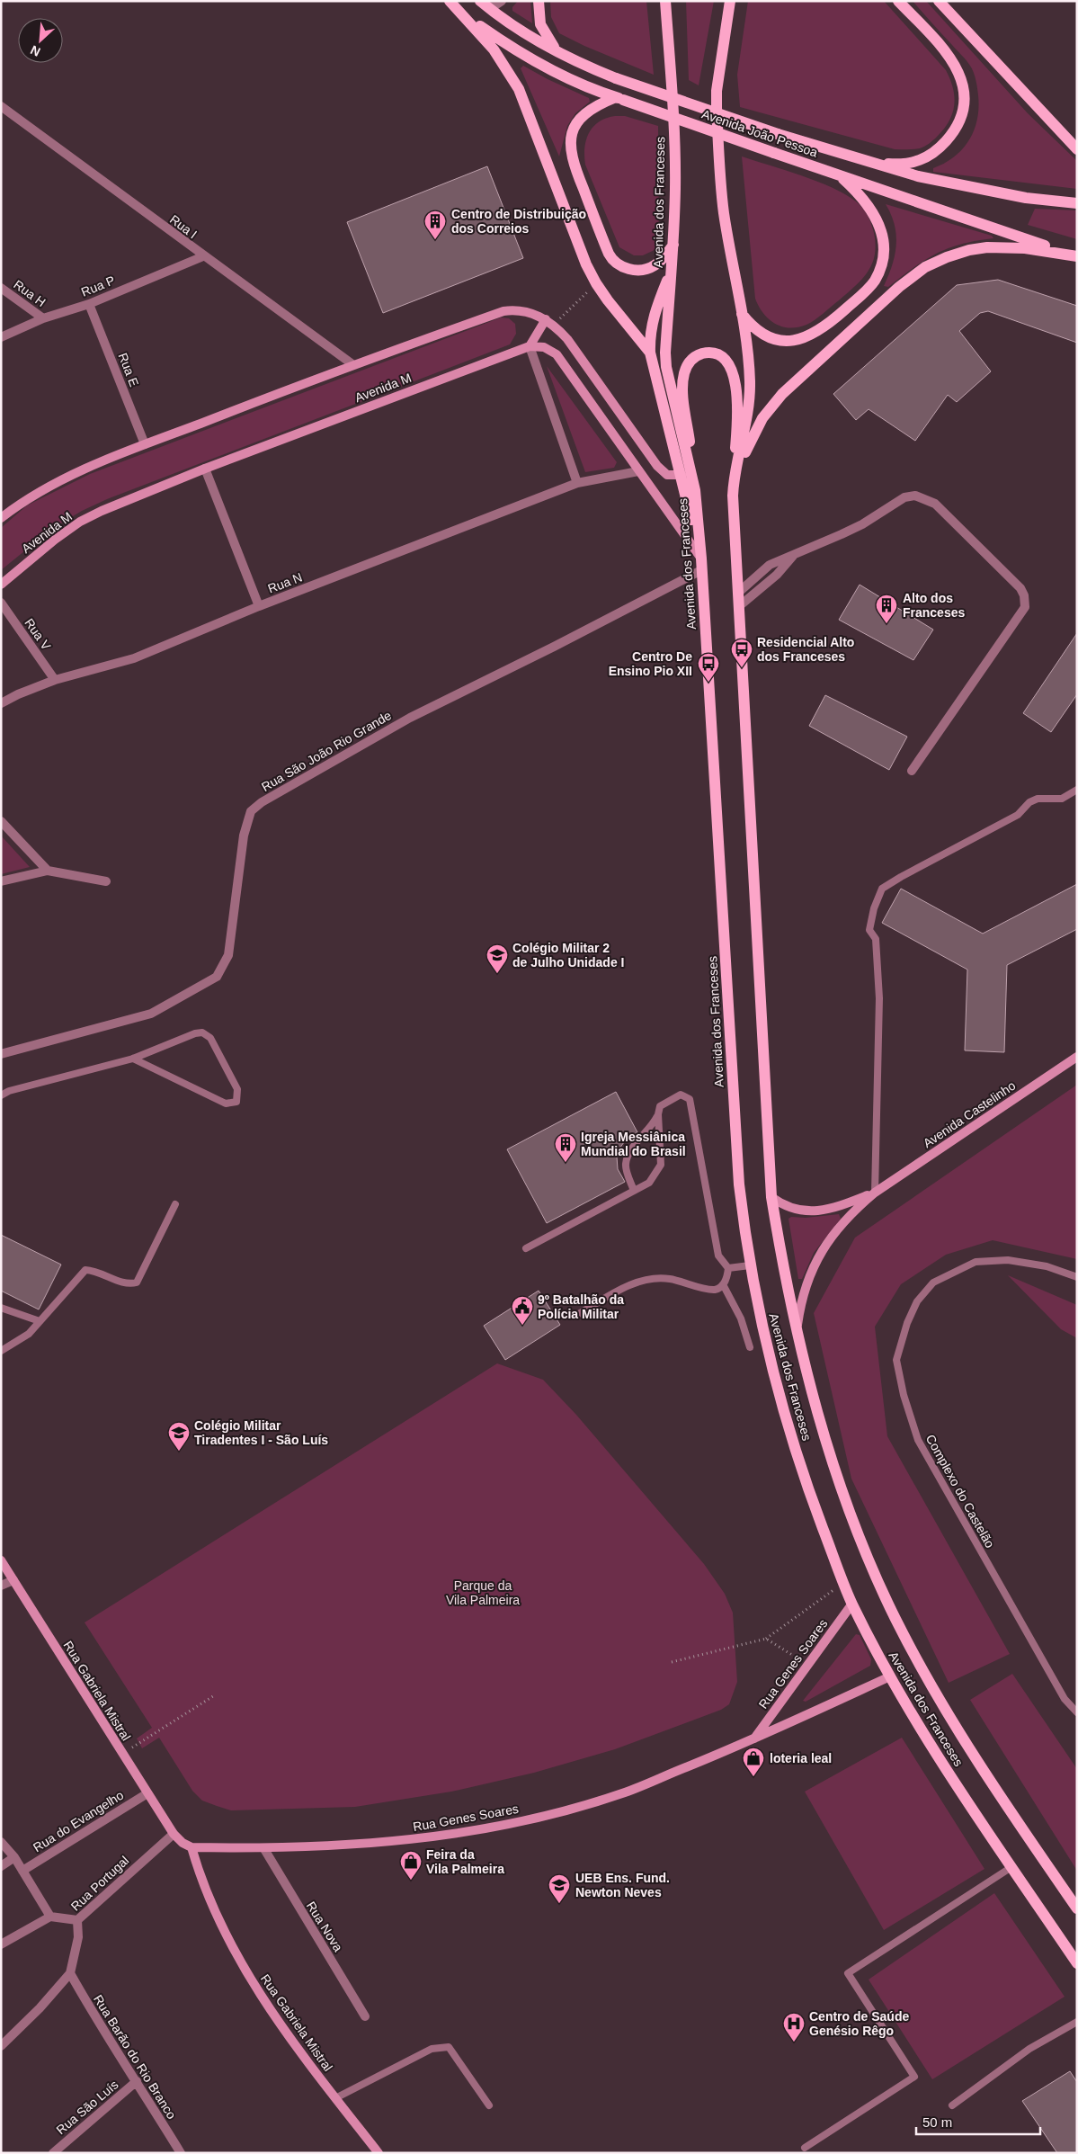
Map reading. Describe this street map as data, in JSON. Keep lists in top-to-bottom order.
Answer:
{
  "streets": {
    "main road": ["Avenida João Pessoa", "Avenida dos Franceses"],
    "street": [
      "Rua I",
      "Rua P",
      "Rua H",
      "Rua E",
      "Avenida M",
      "Rua N",
      "Rua V",
      "Rua São João Rio Grande",
      "Avenida Castelinho",
      "Rua Genes Soares",
      "Rua Gabriela Mistral",
      "Rua do Evangelho",
      "Rua Portugal",
      "Rua Nova",
      "Rua Barão do Rio Branco",
      "Rua São Luís"
    ],
    "lane": ["Complexo do Castelão"]
  },
  "crossings": [
    ["Avenida dos Franceses", "Rua São João Rio Grande"],
    ["Avenida dos Franceses", "Avenida Castelinho"],
    ["Avenida dos Franceses", "Rua Genes Soares"],
    ["Rua I", "Rua P"],
    ["Rua P", "Rua H"],
    ["Rua P", "Rua E"],
    ["Rua N", "Rua V"],
    ["Rua Genes Soares", "Rua Gabriela Mistral"],
    ["Rua Genes Soares", "Rua Nova"],
    ["Rua Gabriela Mistral", "Rua do Evangelho"],
    ["Rua Gabriela Mistral", "Rua Portugal"],
    ["Rua Portugal", "Rua Barão do Rio Branco"],
    ["Rua Barão do Rio Branco", "Rua São Luís"]
  ],
  "parks": ["Parque da Vila Palmeira"],
  "places": {
    "building": ["Centro de Distribuição dos Correios", "Alto dos Franceses", "Igreja Messiânica Mundial do Brasil"],
    "bus stop": ["Residencial Alto dos Franceses", "Centro De Ensino Pio XII"],
    "school or university": ["Colégio Militar 2 de Julho Unidade I", "Colégio Militar Tiradentes I - São Luís", "UEB Ens. Fund. Newton Neves"],
    "public building": ["9º Batalhão da Polícia Militar"],
    "shop": ["loteria leal", "Feira da Vila Palmeira"],
    "hospital": ["Centro de Saúde Genésio Rêgo"]
  },
  "scale_bar": "50 m",
  "north": "bottom left"
}
